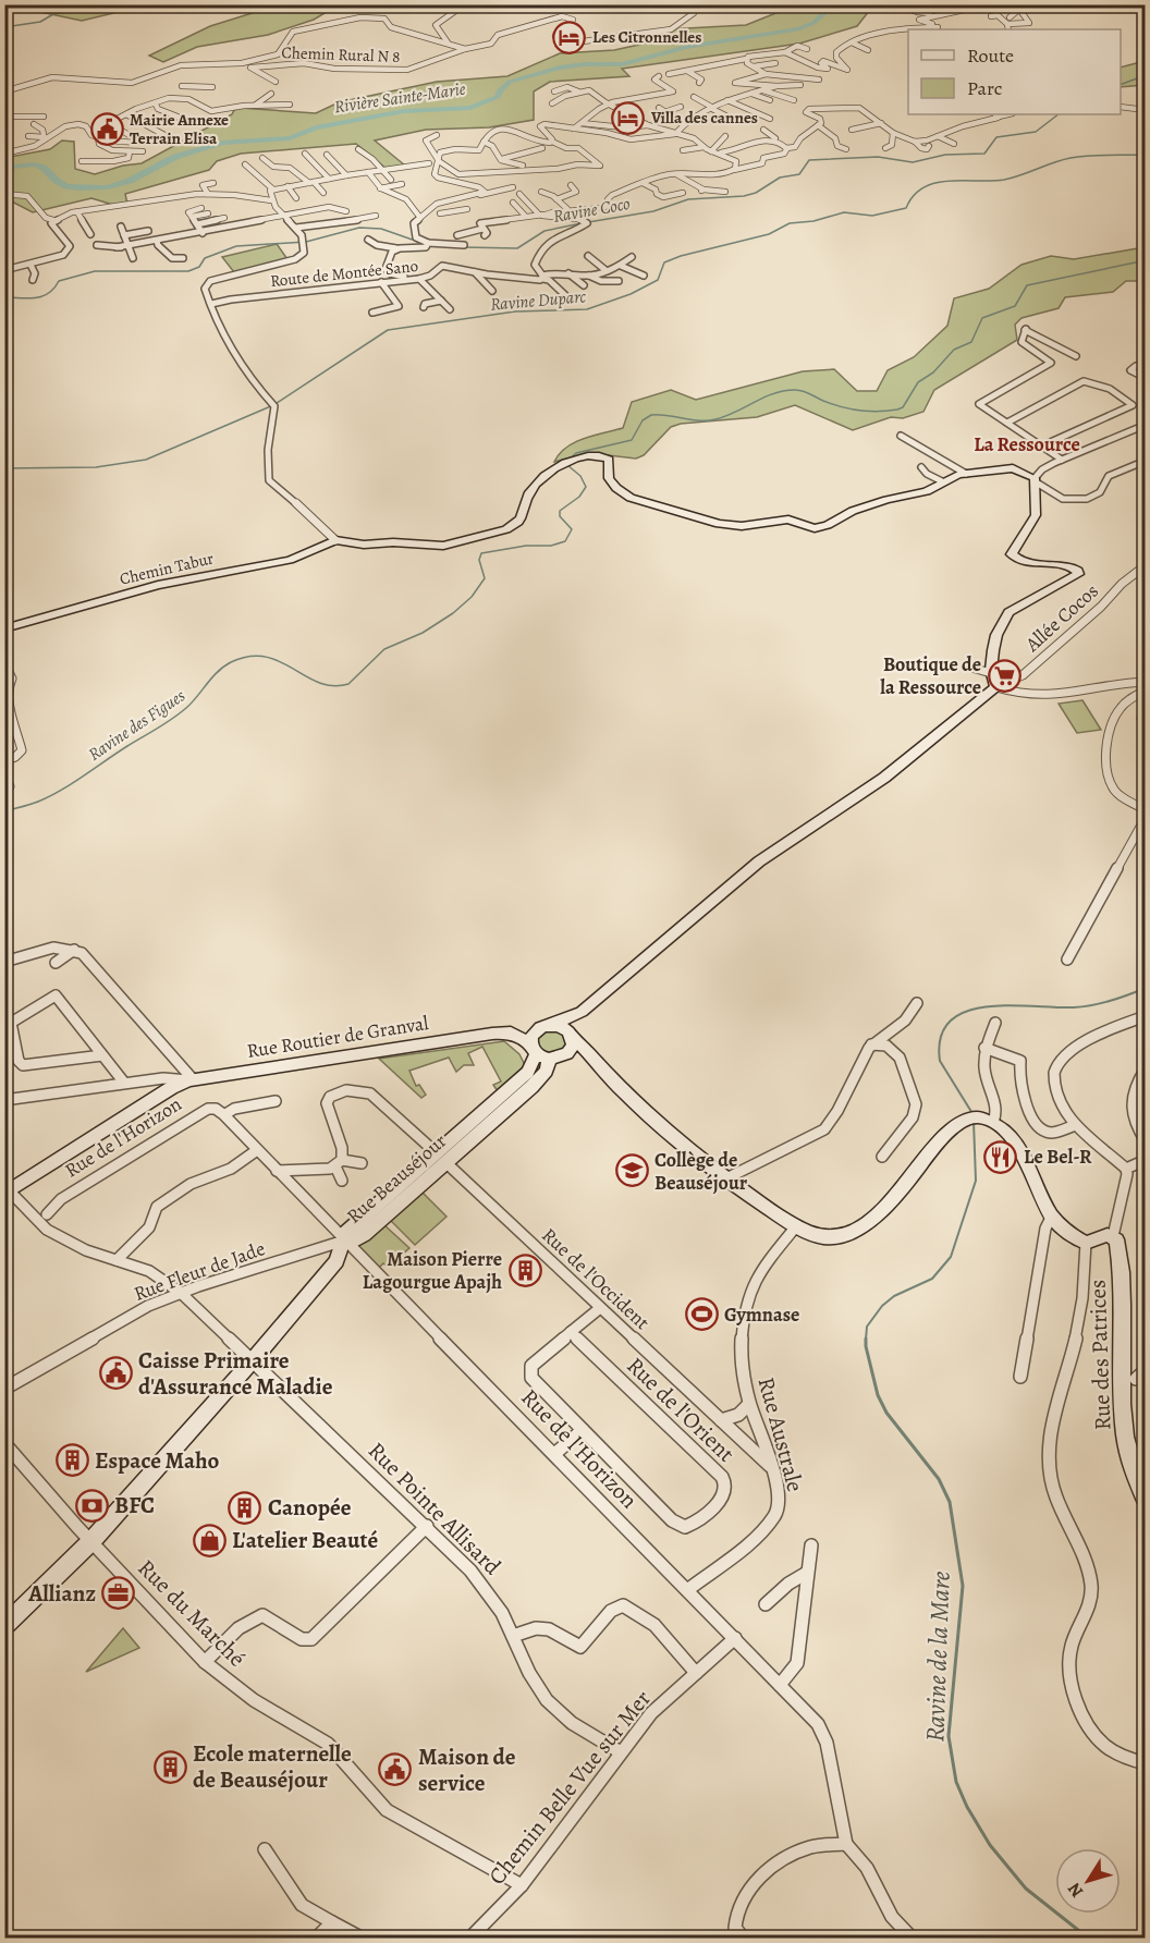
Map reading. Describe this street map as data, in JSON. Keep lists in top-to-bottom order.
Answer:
{
  "streets": {
    "street": [
      "Chemin Rural N 8",
      "Route de Montée Sano",
      "Chemin Tabur",
      "Allée Cocos",
      "Rue Routier de Granval",
      "Rue de l'Horizon",
      "Rue Beauséjour",
      "Rue Fleur de Jade",
      "Rue de l'Occident",
      "Rue des Patrices",
      "Rue de l'Orient",
      "Rue Australe",
      "Rue Pointe Allisard",
      "Rue du Marché",
      "Chemin Belle Vue sur Mer"
    ]
  },
  "crossings": [
    ["Rue Routier de Granval", "Rue Pointe Allisard"],
    ["Rue de l'Horizon", "Rue Beauséjour"],
    ["Rue de l'Horizon", "Rue Fleur de Jade"],
    ["Rue de l'Horizon", "Rue Australe"],
    ["Rue de l'Horizon", "Chemin Belle Vue sur Mer"],
    ["Rue Beauséjour", "Rue Fleur de Jade"],
    ["Rue Beauséjour", "Rue de l'Occident"],
    ["Rue Fleur de Jade", "Rue Pointe Allisard"],
    ["Rue de l'Occident", "Rue de l'Orient"],
    ["Rue de l'Occident", "Rue Australe"],
    ["Rue Pointe Allisard", "Chemin Belle Vue sur Mer"],
    ["Rue du Marché", "Chemin Belle Vue sur Mer"]
  ],
  "districts": ["La Ressource"],
  "water": [
    "Rivière Sainte-Marie",
    "Ravine Coco",
    "Ravine Duparc",
    "Ravine des Figues",
    "Ravine de la Mare"
  ],
  "places": {
    "hotel": ["Les Citronnelles", "Villa des cannes"],
    "public building": ["Mairie Annexe Terrain Elisa", "Caisse Primaire d'Assurance Maladie", "Maison de service"],
    "supermarket": ["Boutique de la Ressource"],
    "restaurant": ["Le Bel-R"],
    "school or university": ["Collège de Beauséjour"],
    "building": [
      "Maison Pierre Lagourgue Apajh",
      "Espace Maho",
      "Canopée",
      "Ecole maternelle de Beauséjour"
    ],
    "sports": ["Gymnase"],
    "bank": ["BFC"],
    "shop": ["L'atelier Beauté"],
    "office": ["Allianz"]
  },
  "legend": ["Route", "Parc"],
  "north": "bottom left"
}
